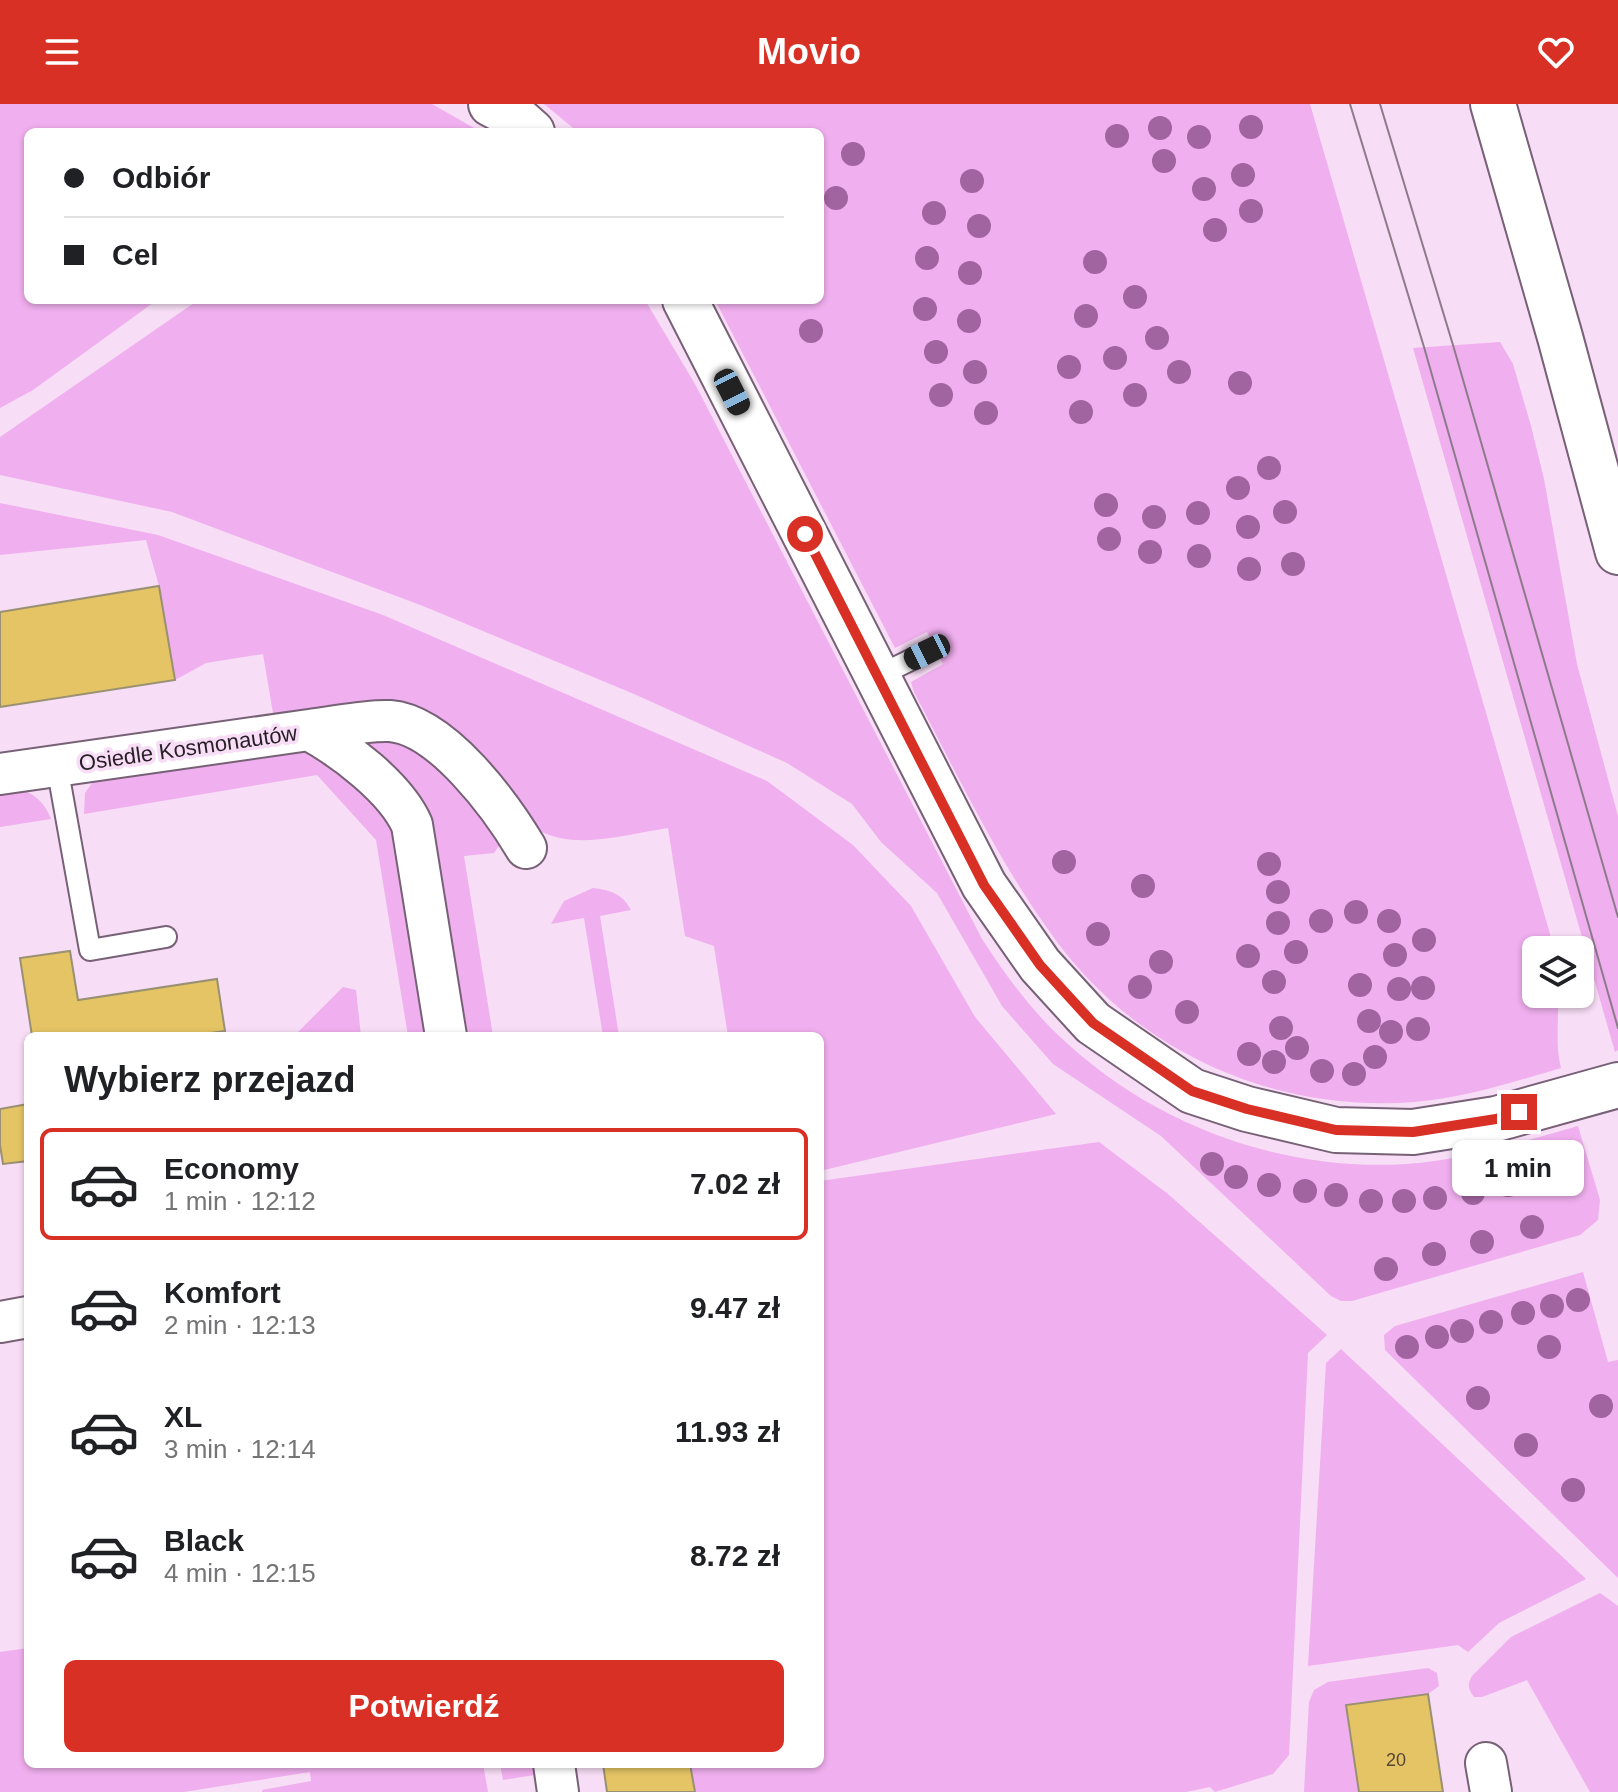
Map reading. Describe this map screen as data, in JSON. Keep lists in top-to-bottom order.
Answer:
{
  "streets": {
    "street": ["Osiedle Kosmonautów"]
  },
  "house_numbers": ["20"],
  "page": {
    "header": "Movio",
    "banner": ["Odbiór", "Cel"],
    "heading": "Wybierz przejazd",
    "list": [
      {
        "name": "Economy",
        "note": "1 min · 12:12",
        "value": "7.02 zł"
      },
      {
        "name": "Komfort",
        "note": "2 min · 12:13",
        "value": "9.47 zł"
      },
      {
        "name": "XL",
        "note": "3 min · 12:14",
        "value": "11.93 zł"
      },
      {
        "name": "Black",
        "note": "4 min · 12:15",
        "value": "8.72 zł"
      }
    ],
    "bubble": "1 min",
    "buttons": "Potwierdź"
  }
}
